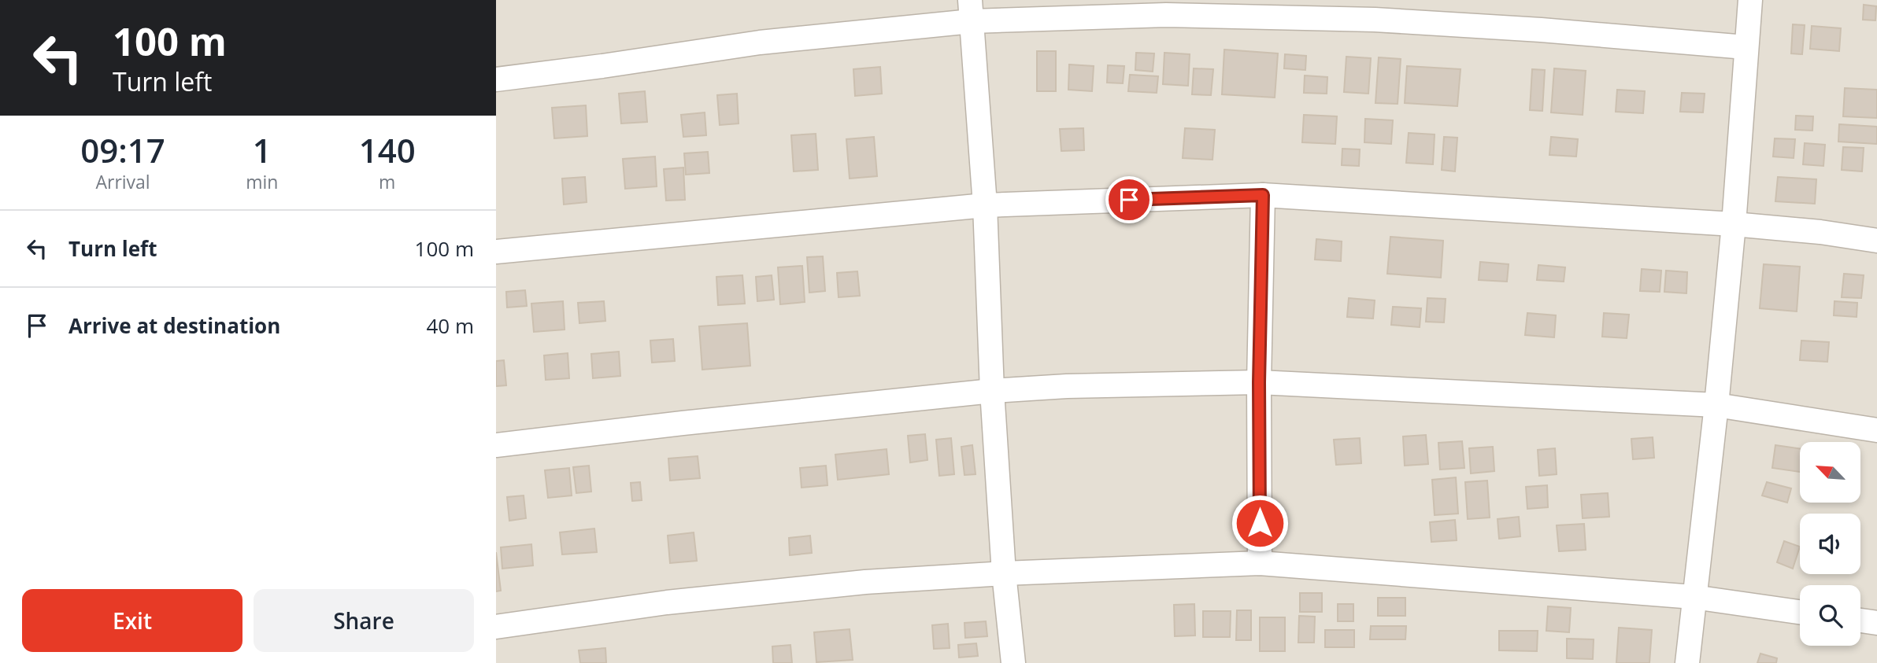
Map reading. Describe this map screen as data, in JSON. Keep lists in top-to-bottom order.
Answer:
{
  "north": "top left",
  "page": {
    "turn": ["100 m", "Turn left"],
    "eta": [
      "09:17",
      "Arrival",
      "1",
      "min",
      "140",
      "m"
    ],
    "list": [
      {
        "name": "Turn left",
        "value": "100 m"
      },
      {
        "name": "Arrive at destination",
        "value": "40 m"
      }
    ],
    "buttons": ["Exit", "Share"]
  }
}
